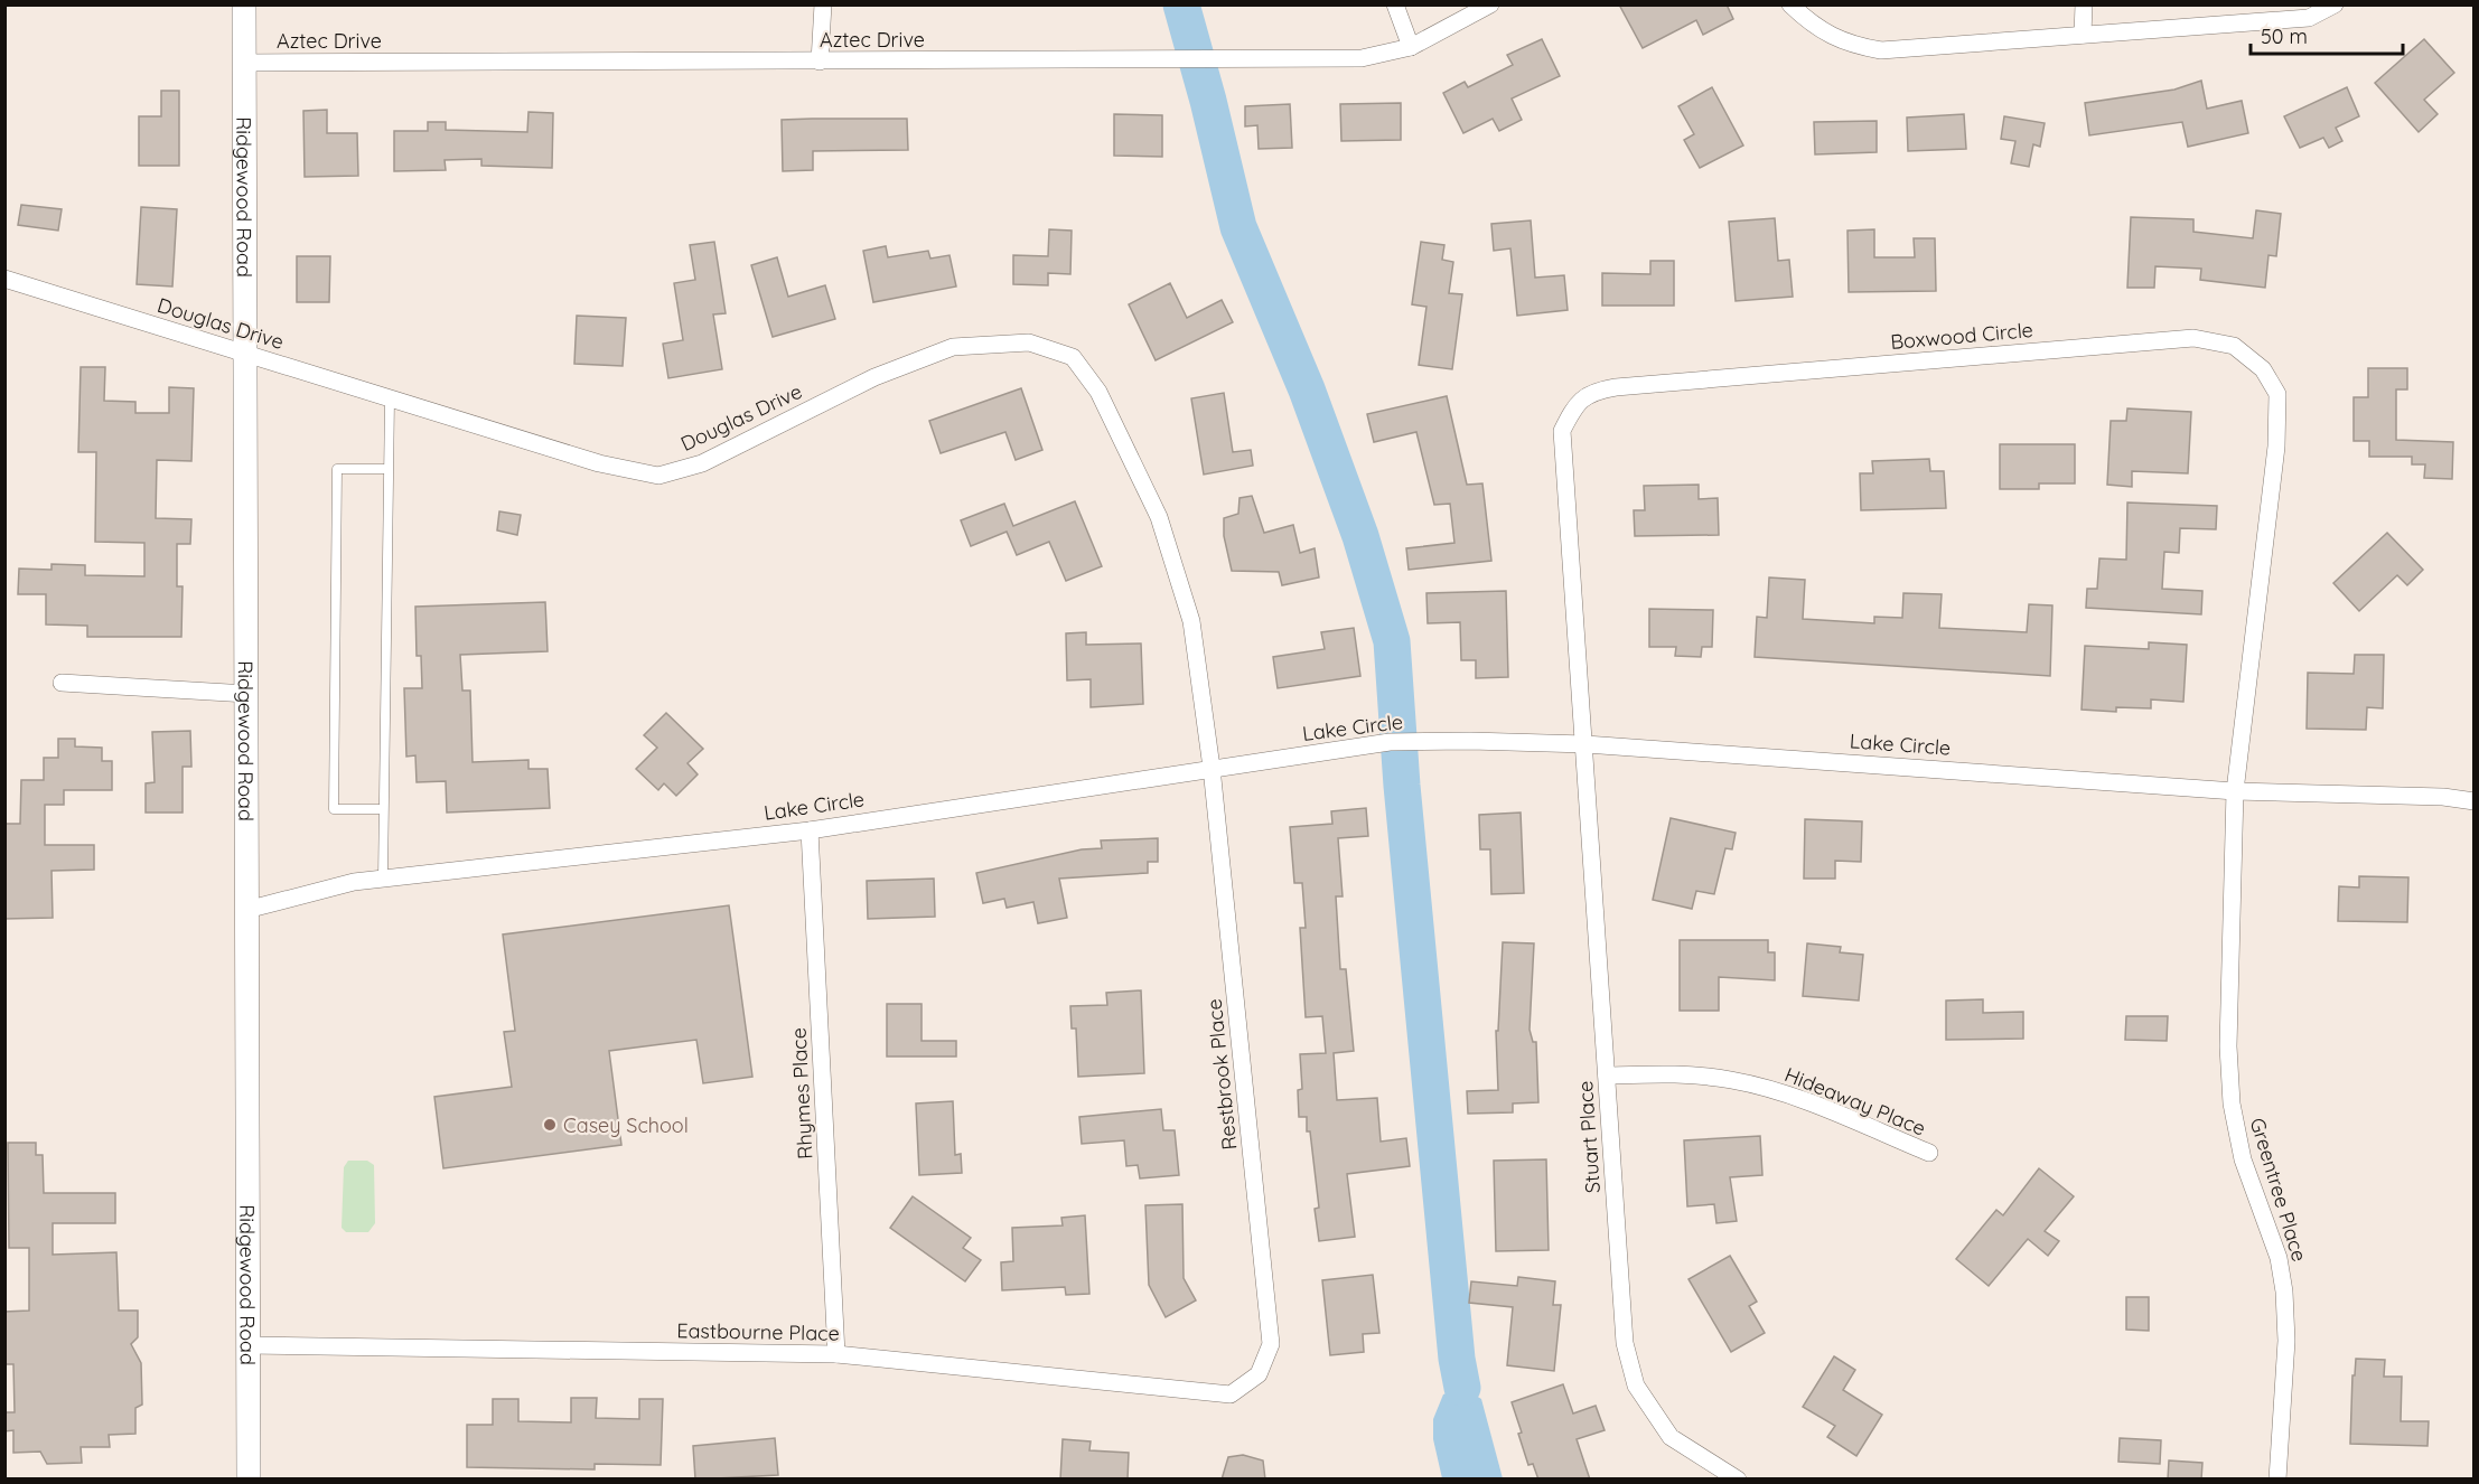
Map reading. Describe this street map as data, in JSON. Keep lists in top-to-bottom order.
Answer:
{
  "streets": {
    "street": [
      "Aztec Drive",
      "Ridgewood Road",
      "Douglas Drive",
      "Boxwood Circle",
      "Lake Circle",
      "Restbrook Place",
      "Rhymes Place",
      "Hideaway Place",
      "Stuart Place",
      "Greentree Place",
      "Eastbourne Place"
    ]
  },
  "crossings": [
    ["Aztec Drive", "Ridgewood Road"],
    ["Ridgewood Road", "Douglas Drive"],
    ["Ridgewood Road", "Lake Circle"],
    ["Ridgewood Road", "Eastbourne Place"],
    ["Douglas Drive", "Lake Circle"],
    ["Douglas Drive", "Restbrook Place"],
    ["Boxwood Circle", "Lake Circle"],
    ["Boxwood Circle", "Stuart Place"],
    ["Boxwood Circle", "Greentree Place"],
    ["Lake Circle", "Restbrook Place"],
    ["Lake Circle", "Rhymes Place"],
    ["Lake Circle", "Stuart Place"],
    ["Lake Circle", "Greentree Place"],
    ["Restbrook Place", "Eastbourne Place"],
    ["Rhymes Place", "Eastbourne Place"],
    ["Hideaway Place", "Stuart Place"]
  ],
  "places": ["Casey School"],
  "scale_bar": "50 m"
}
